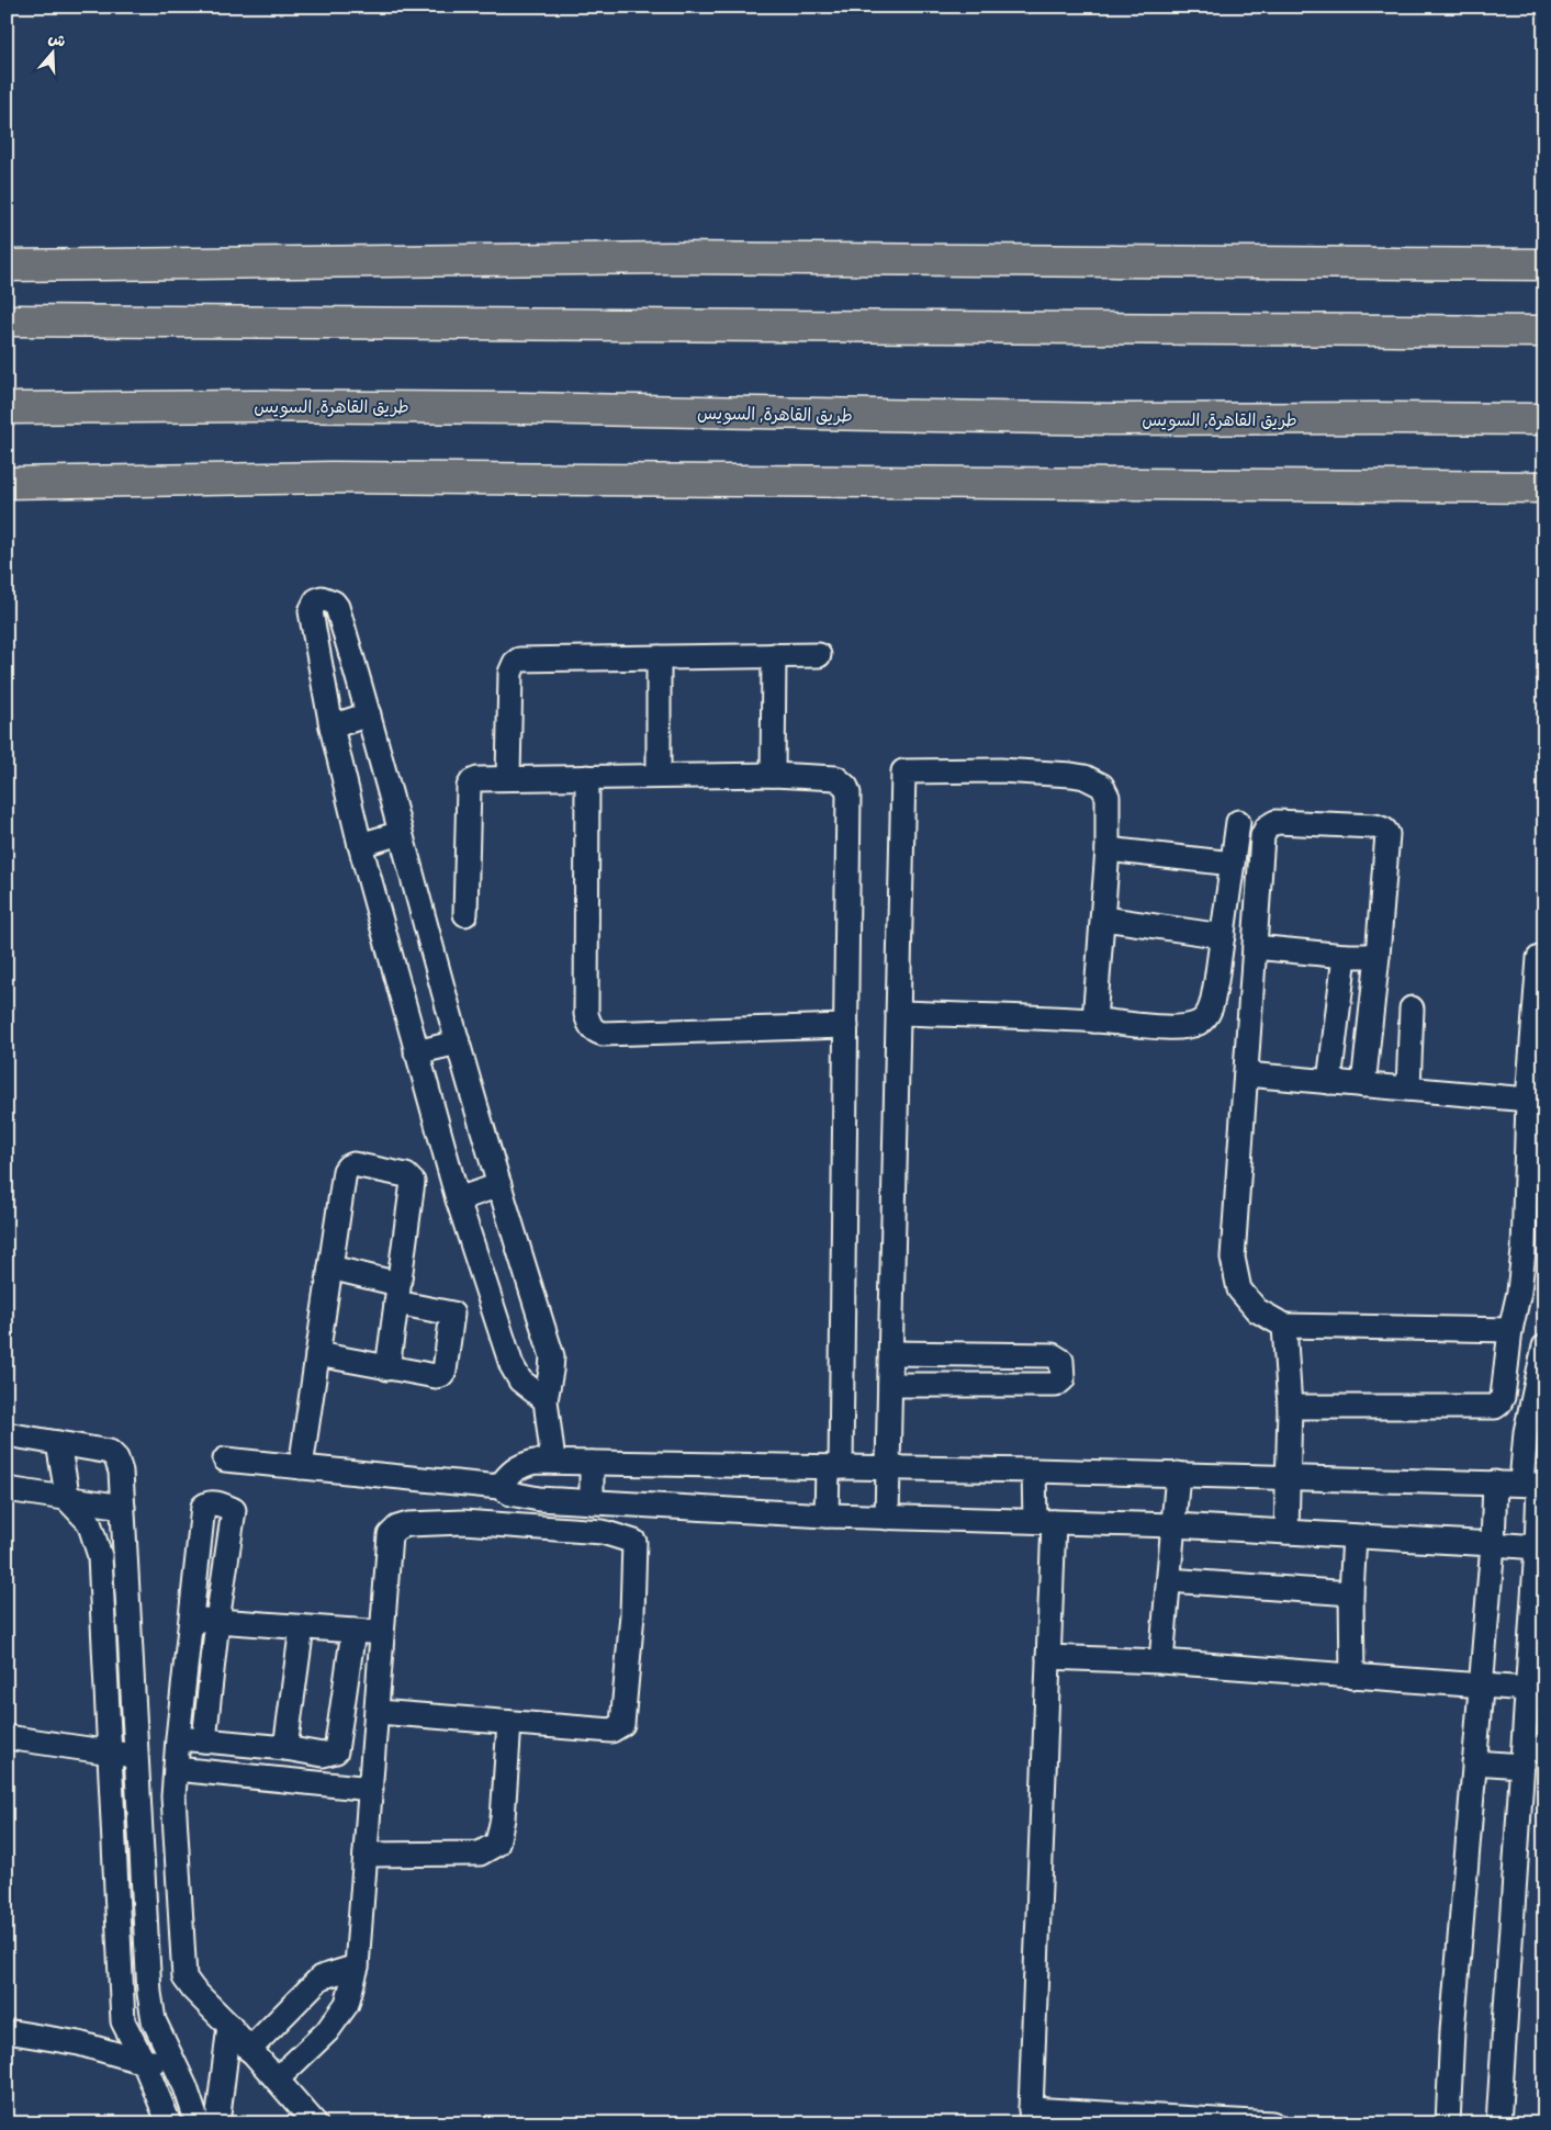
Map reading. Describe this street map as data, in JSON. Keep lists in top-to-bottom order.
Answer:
{
  "streets": {
    "highway": ["طريق القاهرة, السويس"]
  },
  "north": "top"
}
